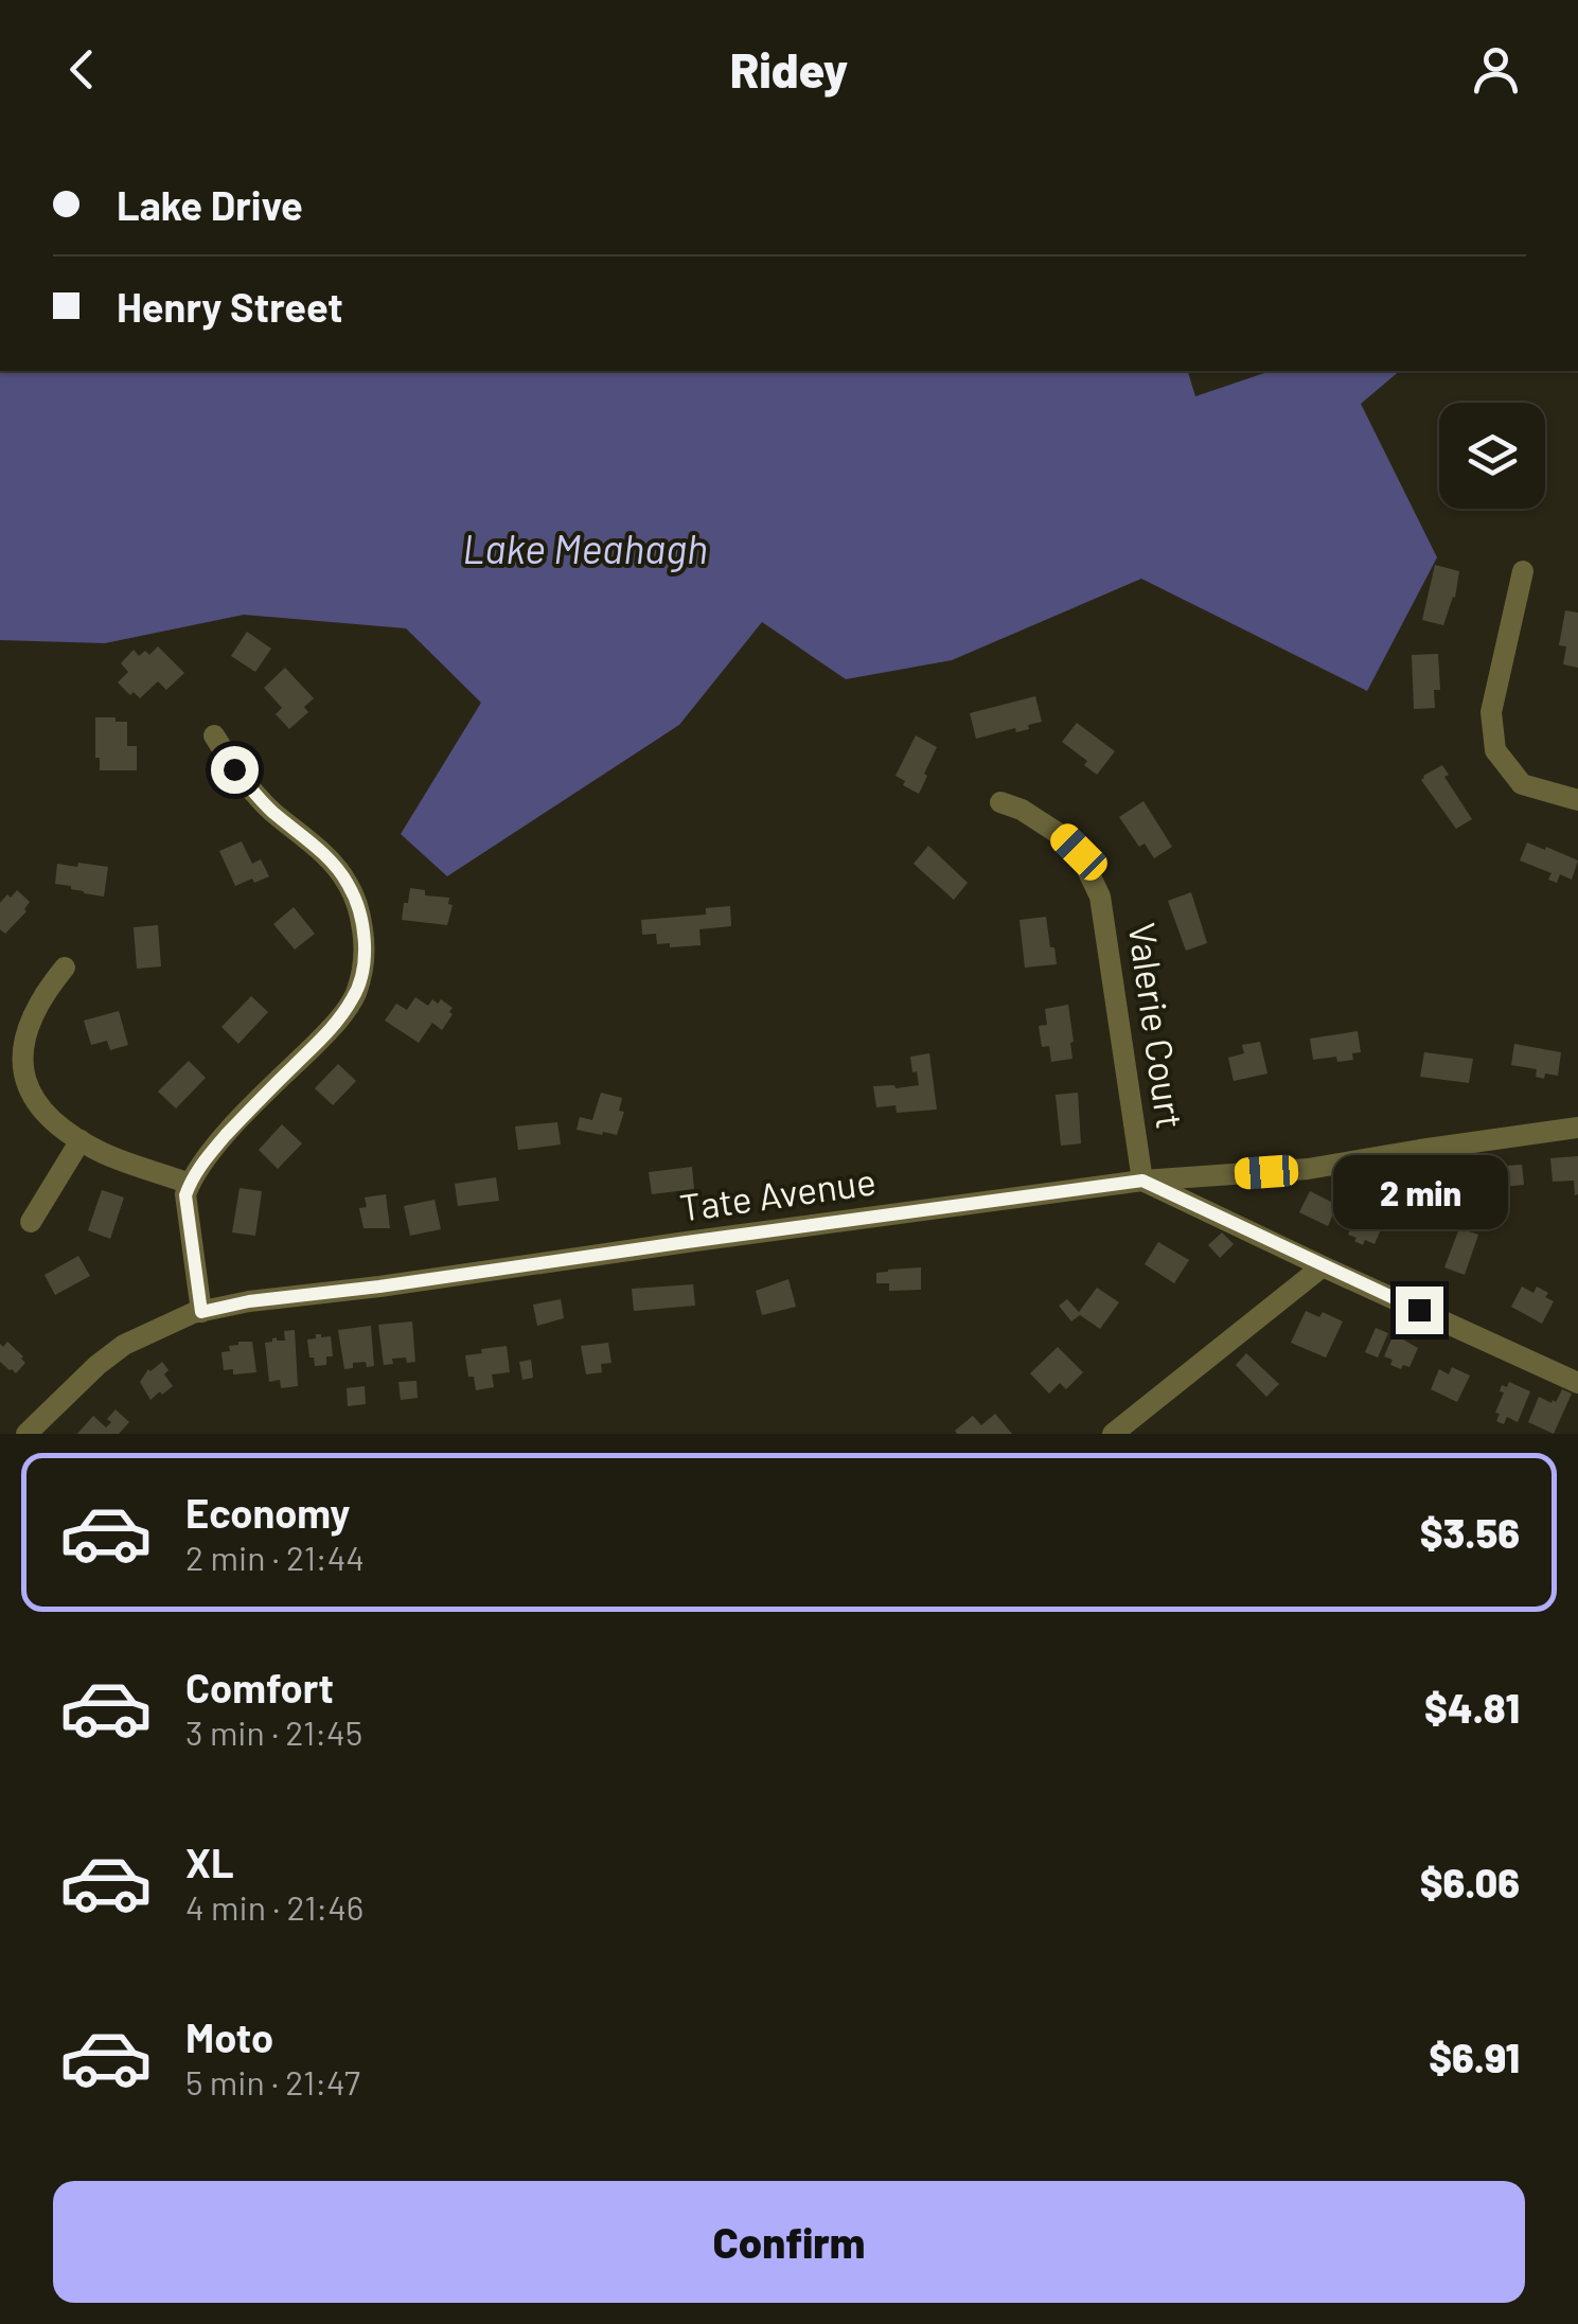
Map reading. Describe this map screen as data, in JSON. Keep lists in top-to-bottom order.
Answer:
{
  "streets": {
    "street": ["Valerie Court", "Tate Avenue"]
  },
  "crossings": [
    ["Valerie Court", "Tate Avenue"]
  ],
  "water": ["Lake Meahagh"],
  "page": {
    "header": "Ridey",
    "banner": ["Lake Drive", "Henry Street"],
    "bubble": "2 min",
    "list": [
      {
        "name": "Economy",
        "note": "2 min · 21:44",
        "value": "$3.56"
      },
      {
        "name": "Comfort",
        "note": "3 min · 21:45",
        "value": "$4.81"
      },
      {
        "name": "XL",
        "note": "4 min · 21:46",
        "value": "$6.06"
      },
      {
        "name": "Moto",
        "note": "5 min · 21:47",
        "value": "$6.91"
      }
    ],
    "buttons": "Confirm"
  }
}
